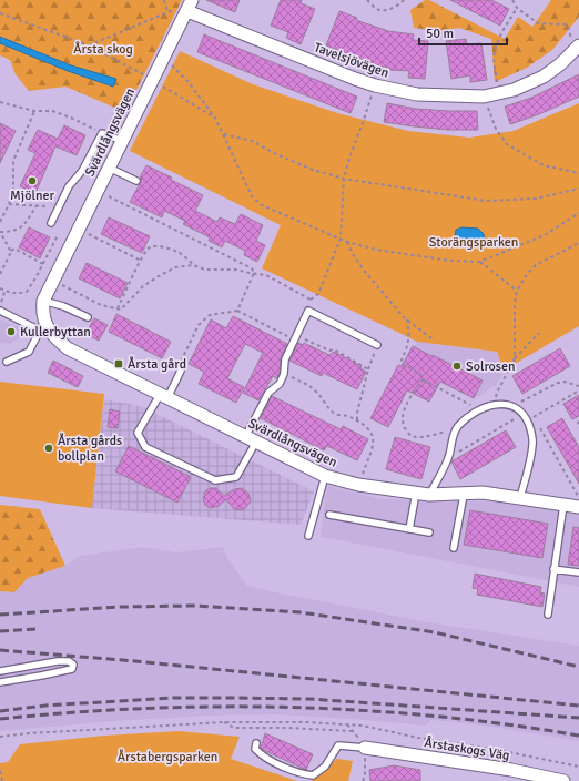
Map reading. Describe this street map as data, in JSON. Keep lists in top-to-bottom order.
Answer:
{
  "streets": {
    "street": ["Tavelsjövägen", "Svärdlångsvägen", "Årstaskogs Väg"]
  },
  "crossings": [
    ["Tavelsjövägen", "Svärdlångsvägen"]
  ],
  "parks": ["Årsta skog", "Storängsparken", "Årstabergsparken"],
  "places": {
    "other": [
      "Mjölner",
      "Kullerbyttan",
      "Solrosen",
      "Årsta gårds bollplan"
    ],
    "transit": ["Årsta gård"]
  },
  "scale_bar": "50 m"
}
